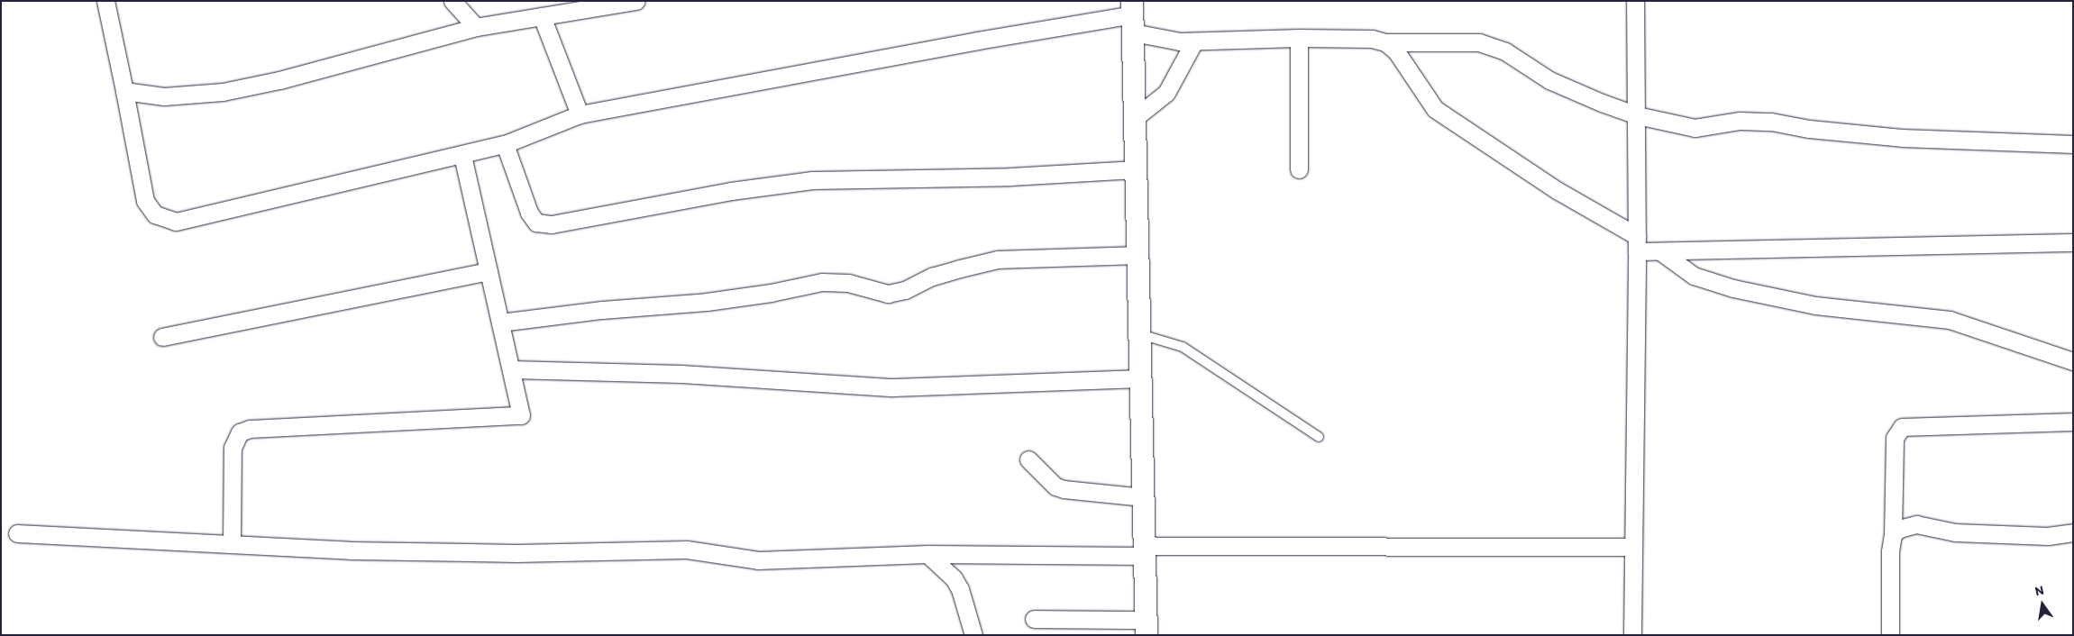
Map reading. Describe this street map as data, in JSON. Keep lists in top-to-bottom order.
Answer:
{
  "north": "top"
}
